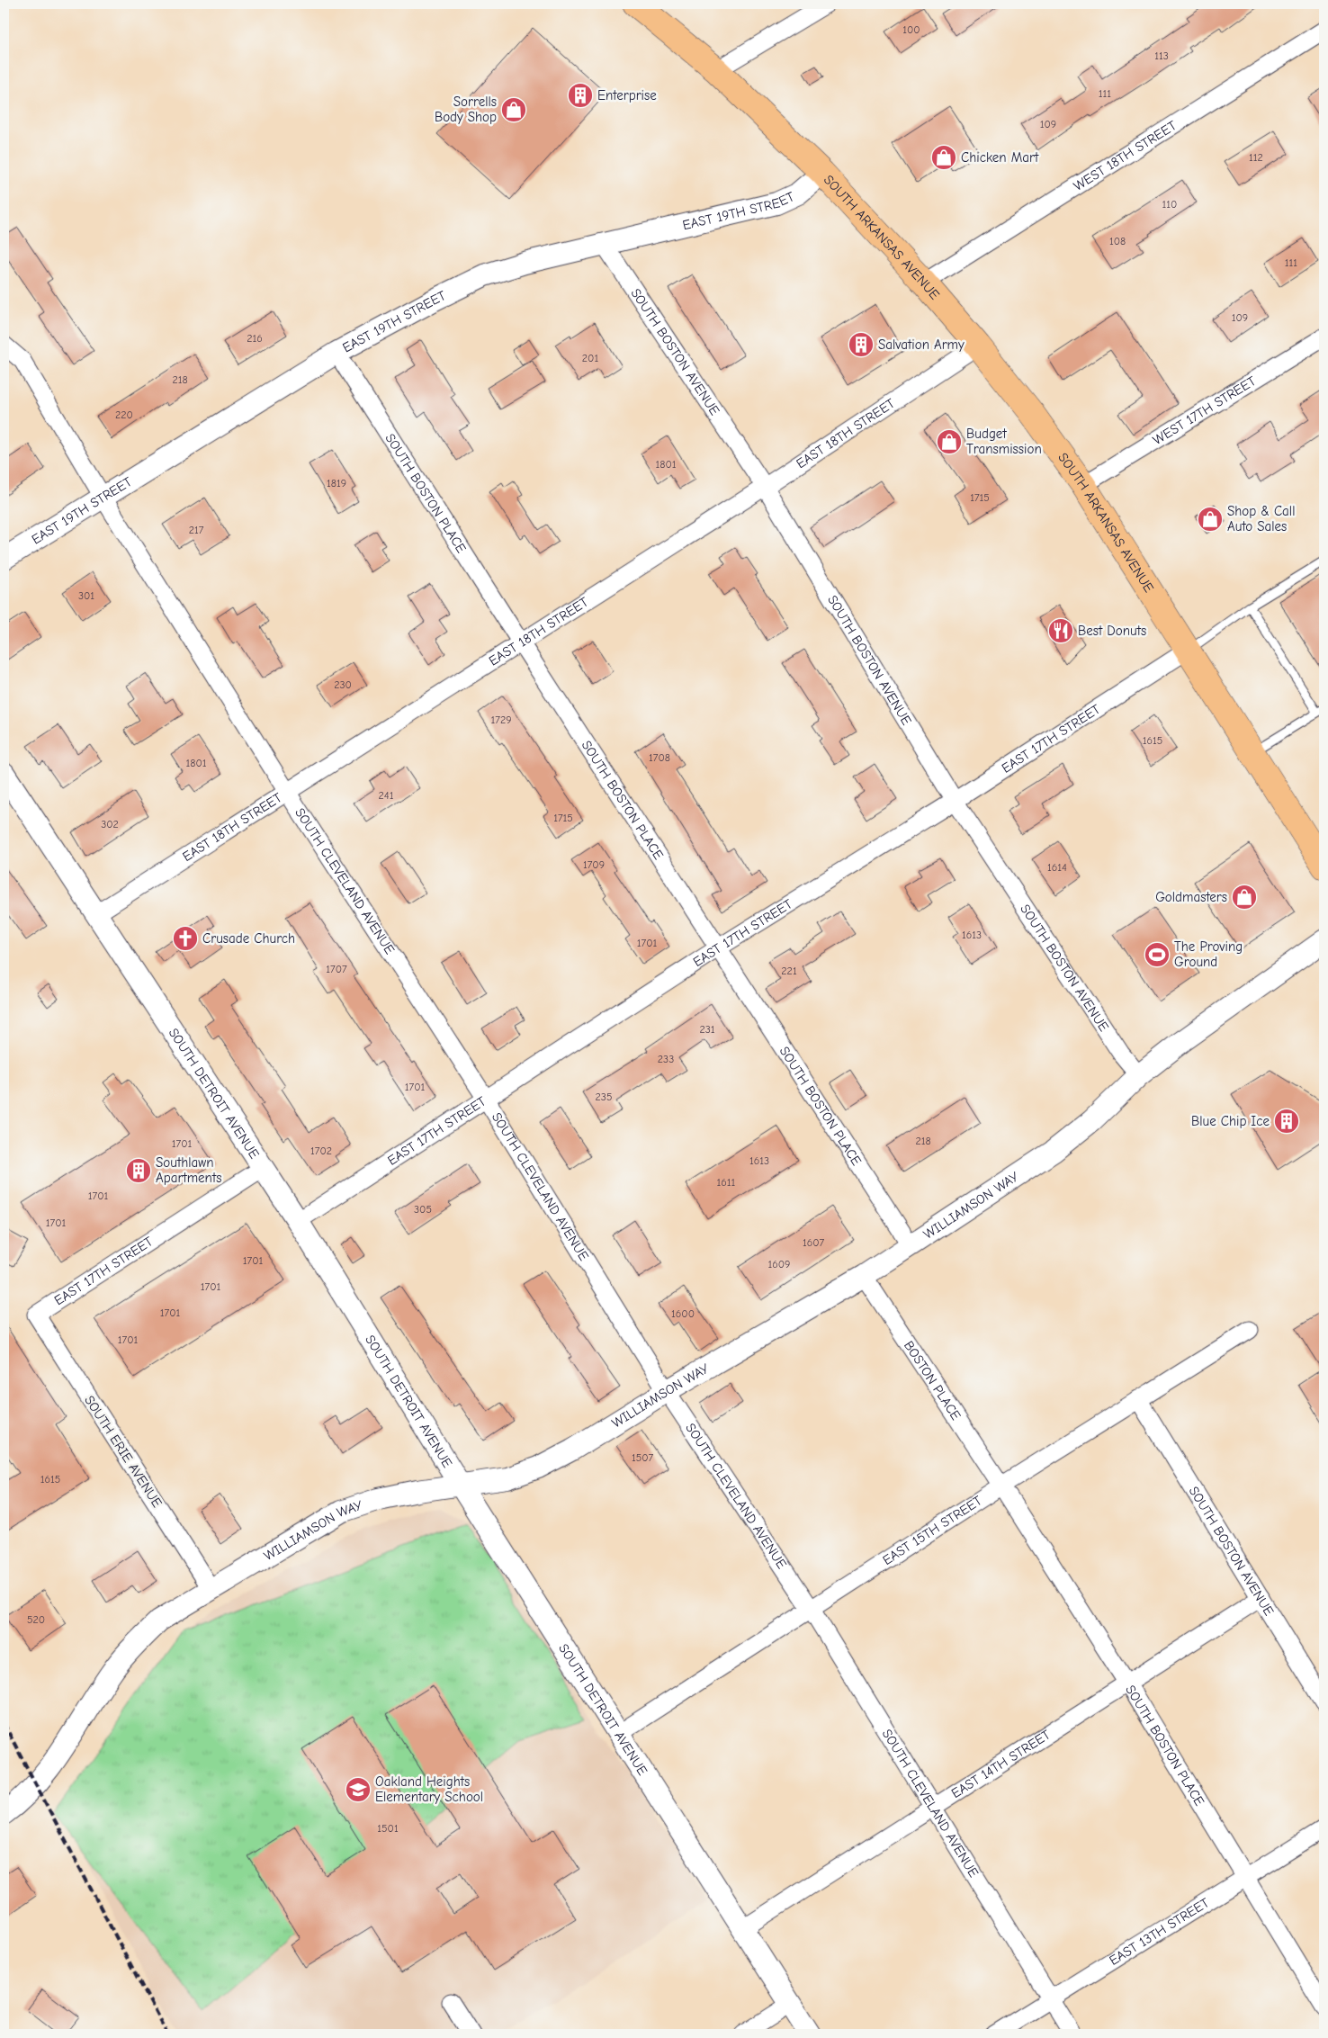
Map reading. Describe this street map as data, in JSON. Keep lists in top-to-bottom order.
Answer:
{
  "streets": {
    "highway": ["SOUTH ARKANSAS AVENUE"],
    "street": [
      "WEST 18TH STREET",
      "EAST 19TH STREET",
      "SOUTH BOSTON AVENUE",
      "WEST 17TH STREET",
      "EAST 18TH STREET",
      "SOUTH BOSTON PLACE",
      "EAST 17TH STREET",
      "SOUTH CLEVELAND AVENUE",
      "SOUTH DETROIT AVENUE",
      "WILLIAMSON WAY",
      "BOSTON PLACE",
      "SOUTH ERIE AVENUE",
      "EAST 15TH STREET",
      "EAST 14TH STREET",
      "EAST 13TH STREET"
    ]
  },
  "crossings": [
    ["WEST 18TH STREET", "SOUTH ARKANSAS AVENUE"],
    ["EAST 19TH STREET", "SOUTH ARKANSAS AVENUE"],
    ["EAST 19TH STREET", "SOUTH BOSTON AVENUE"],
    ["EAST 19TH STREET", "SOUTH BOSTON PLACE"],
    ["EAST 19TH STREET", "SOUTH CLEVELAND AVENUE"],
    ["SOUTH ARKANSAS AVENUE", "WEST 17TH STREET"],
    ["SOUTH ARKANSAS AVENUE", "EAST 18TH STREET"],
    ["SOUTH ARKANSAS AVENUE", "EAST 17TH STREET"],
    ["SOUTH BOSTON AVENUE", "EAST 18TH STREET"],
    ["SOUTH BOSTON AVENUE", "EAST 17TH STREET"],
    ["SOUTH BOSTON AVENUE", "WILLIAMSON WAY"],
    ["SOUTH BOSTON AVENUE", "EAST 15TH STREET"],
    ["SOUTH BOSTON AVENUE", "EAST 14TH STREET"],
    ["EAST 18TH STREET", "SOUTH BOSTON PLACE"],
    ["EAST 18TH STREET", "SOUTH CLEVELAND AVENUE"],
    ["EAST 18TH STREET", "SOUTH DETROIT AVENUE"],
    ["SOUTH BOSTON PLACE", "EAST 17TH STREET"],
    ["SOUTH BOSTON PLACE", "WILLIAMSON WAY"],
    ["SOUTH BOSTON PLACE", "BOSTON PLACE"],
    ["SOUTH BOSTON PLACE", "EAST 15TH STREET"],
    ["SOUTH BOSTON PLACE", "EAST 14TH STREET"],
    ["SOUTH BOSTON PLACE", "EAST 13TH STREET"],
    ["EAST 17TH STREET", "SOUTH CLEVELAND AVENUE"],
    ["EAST 17TH STREET", "SOUTH DETROIT AVENUE"],
    ["EAST 17TH STREET", "SOUTH ERIE AVENUE"],
    ["SOUTH CLEVELAND AVENUE", "WILLIAMSON WAY"],
    ["SOUTH CLEVELAND AVENUE", "EAST 15TH STREET"],
    ["SOUTH CLEVELAND AVENUE", "EAST 14TH STREET"],
    ["SOUTH CLEVELAND AVENUE", "EAST 13TH STREET"],
    ["SOUTH DETROIT AVENUE", "WILLIAMSON WAY"],
    ["SOUTH DETROIT AVENUE", "EAST 15TH STREET"],
    ["SOUTH DETROIT AVENUE", "EAST 14TH STREET"],
    ["WILLIAMSON WAY", "BOSTON PLACE"],
    ["WILLIAMSON WAY", "SOUTH ERIE AVENUE"],
    ["BOSTON PLACE", "EAST 15TH STREET"]
  ],
  "places": {
    "building": [
      "Enterprise",
      "Salvation Army",
      "Blue Chip Ice",
      "Southlawn Apartments"
    ],
    "shop": [
      "Sorrells Body Shop",
      "Chicken Mart",
      "Budget Transmission",
      "Shop & Call Auto Sales",
      "Goldmasters"
    ],
    "restaurant": ["Best Donuts"],
    "church": ["Crusade Church"],
    "sports": ["The Proving Ground"],
    "school or university": ["Oakland Heights Elementary School"]
  },
  "house_numbers": [
    "100",
    "113",
    "111",
    "109",
    "112",
    "110",
    "108",
    "111",
    "109",
    "216",
    "201",
    "218",
    "220",
    "1801",
    "1819",
    "1715",
    "217",
    "301",
    "230",
    "1729",
    "1615",
    "1708",
    "1801",
    "241",
    "1715",
    "302",
    "1709",
    "1614",
    "1613",
    "1701",
    "1707",
    "221",
    "231",
    "233",
    "1701",
    "235",
    "218",
    "1701",
    "1702",
    "1613",
    "1611",
    "1701",
    "305",
    "1701",
    "1607",
    "1701",
    "1609",
    "1701",
    "1701",
    "1600",
    "1701",
    "1507",
    "1615",
    "520",
    "1501"
  ]
}
